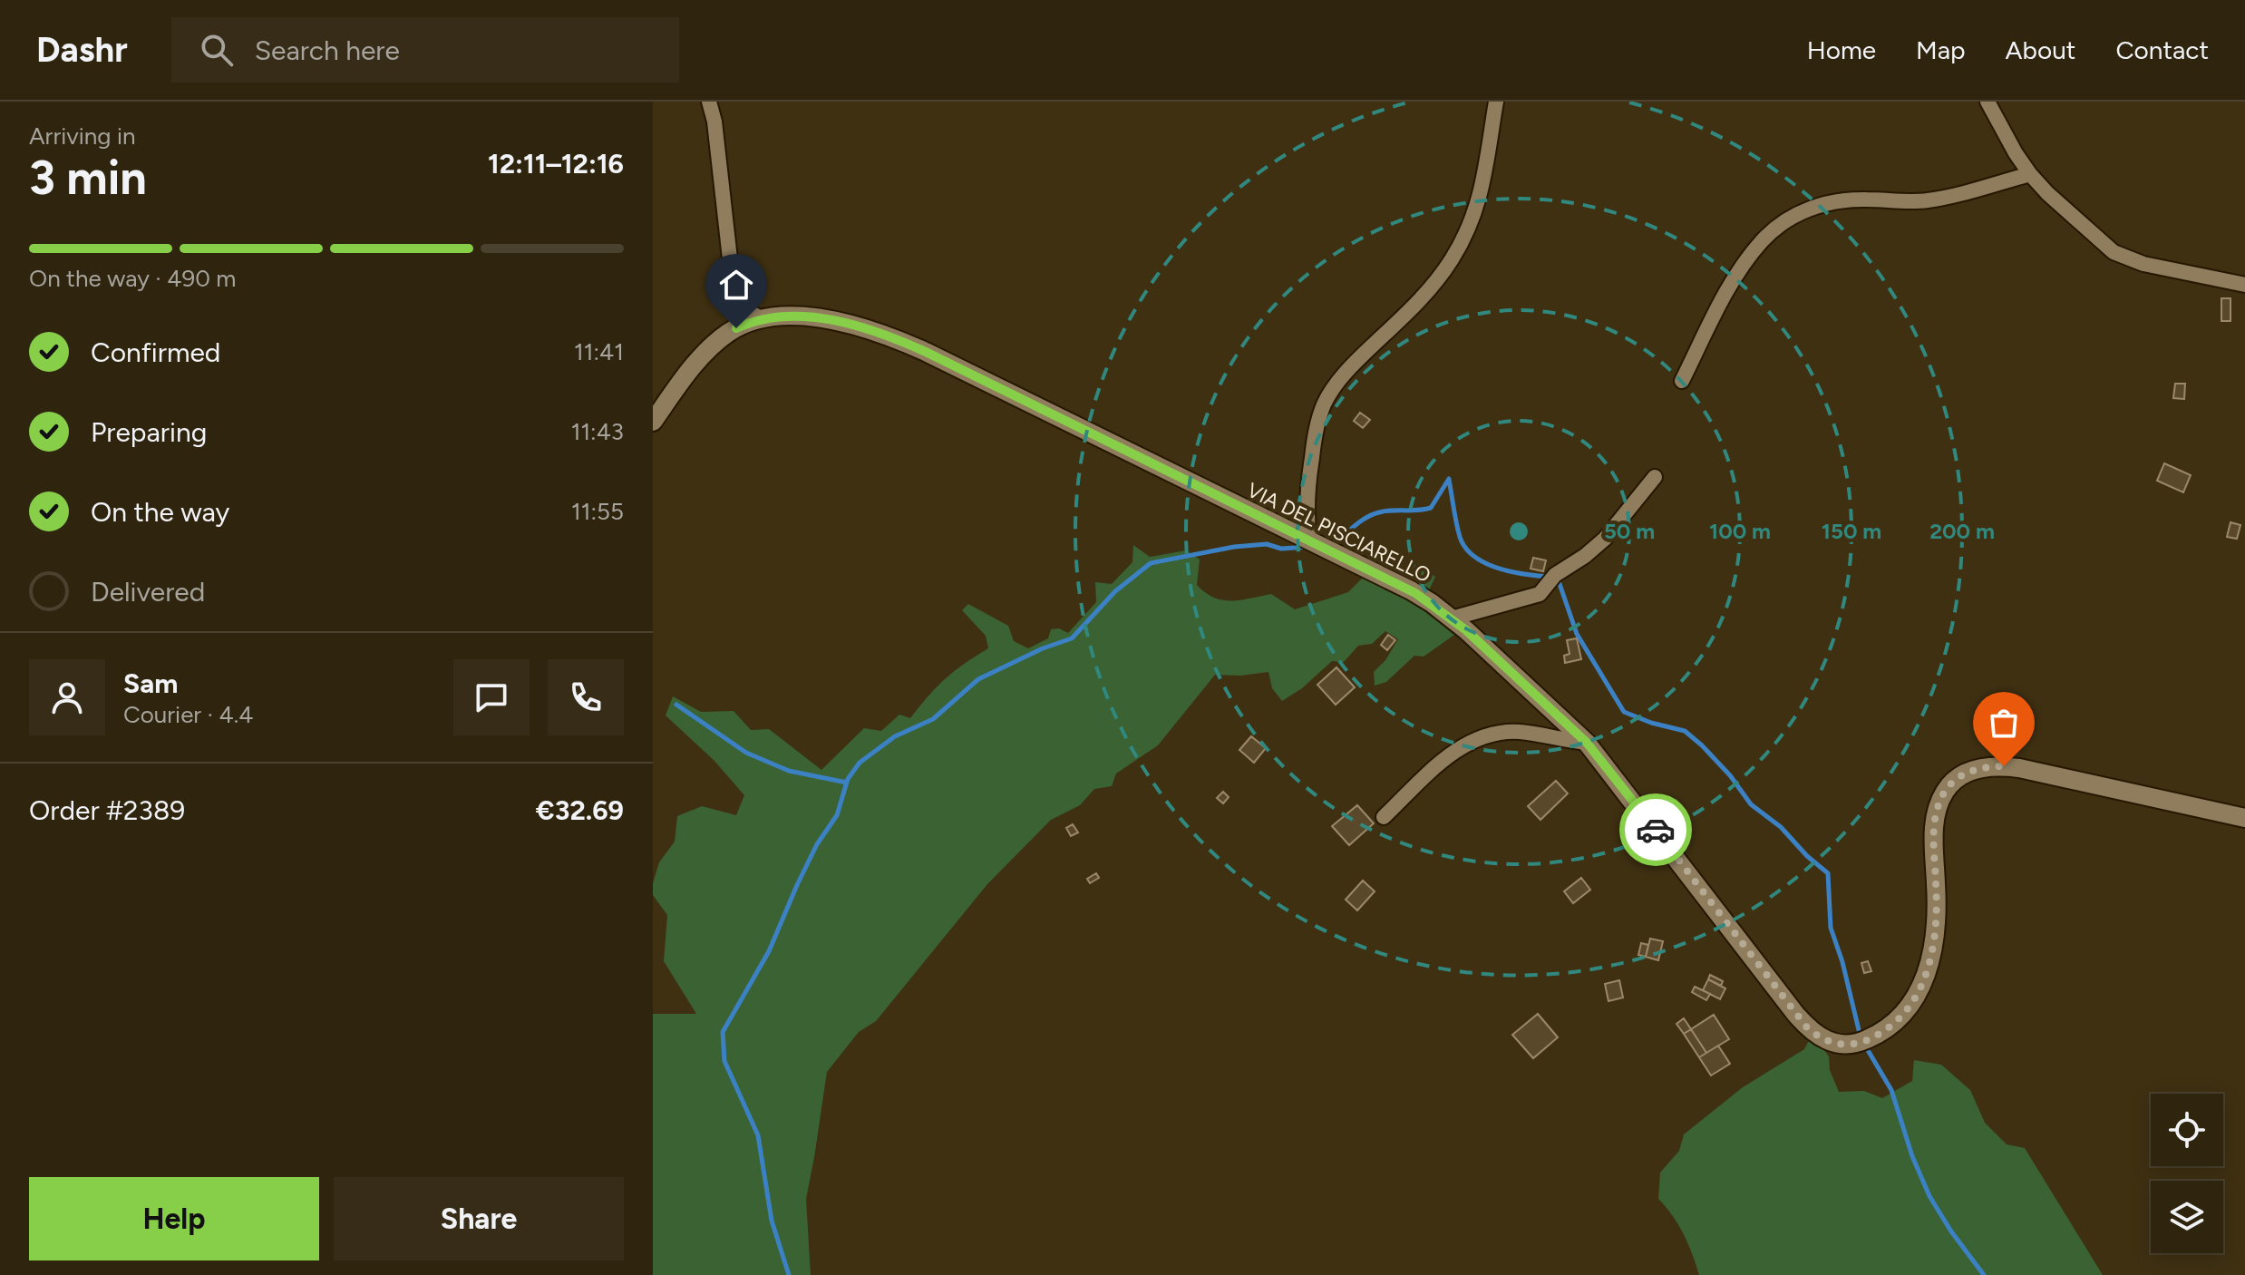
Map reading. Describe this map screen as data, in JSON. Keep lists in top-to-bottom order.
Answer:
{
  "streets": {
    "street": ["VIA DEL PISCIARELLO"]
  },
  "page": {
    "header": "Dashr",
    "search": "Search here",
    "nav": [
      "Home",
      "Map",
      "About",
      "Contact"
    ],
    "heading": ["3 min", "Arriving in", "12:11–12:16"],
    "panel": [
      "Sam",
      "Courier · 4.4",
      "Order #2389",
      "€32.69"
    ],
    "bar": "On the way · 490 m",
    "list": [
      ["Confirmed", "11:41"],
      ["Preparing", "11:43"],
      ["On the way", "11:55"],
      "Delivered"
    ],
    "buttons": ["Help", "Share"]
  },
  "rings": [
    "50 m",
    "100 m",
    "150 m",
    "200 m"
  ]
}
